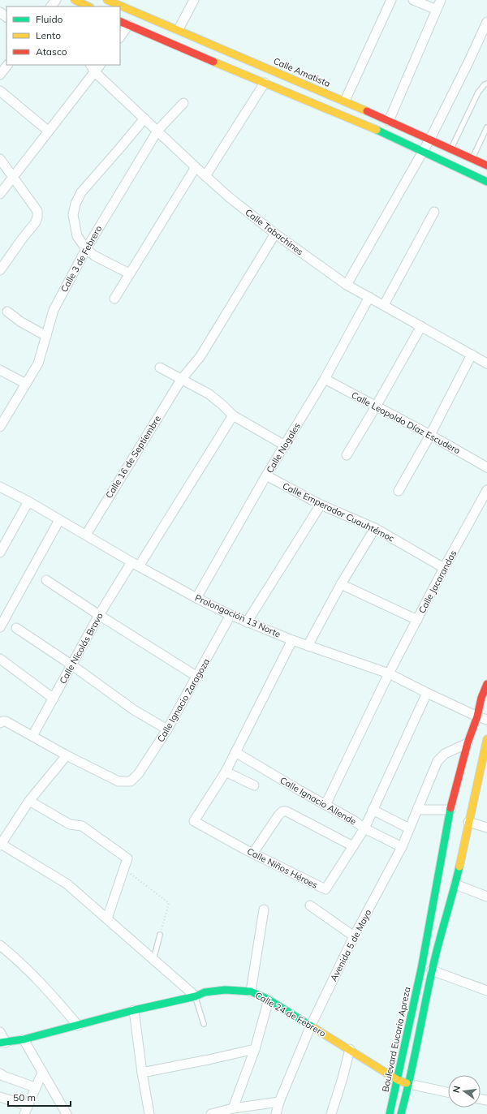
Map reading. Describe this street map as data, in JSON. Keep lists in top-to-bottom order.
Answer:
{
  "streets": {
    "street": [
      "Calle Amatista",
      "Calle Tabachines",
      "Calle 3 de Febrero",
      "Calle Leopoldo Díaz Escudero",
      "Calle Nogales",
      "Calle 16 de Septiembre",
      "Calle Emperador Cuauhtémoc",
      "Calle Jacarandas",
      "Prolongación 13 Norte",
      "Calle Nicolás Bravo",
      "Calle Ignacio Zaragoza",
      "Calle Ignacio Allende",
      "Calle Niños Héroes",
      "Avenida 5 de Mayo",
      "Calle 24 de Febrero",
      "Boulevard Eucaria Apreza"
    ]
  },
  "crossings": [
    ["Calle Tabachines", "Calle 3 de Febrero"],
    ["Calle Tabachines", "Calle Nogales"],
    ["Calle Tabachines", "Calle 16 de Septiembre"],
    ["Calle Leopoldo Díaz Escudero", "Calle Nogales"],
    ["Calle Nogales", "Calle Emperador Cuauhtémoc"],
    ["Calle Nogales", "Prolongación 13 Norte"],
    ["Calle 16 de Septiembre", "Prolongación 13 Norte"],
    ["Calle Emperador Cuauhtémoc", "Calle Jacarandas"],
    ["Calle Jacarandas", "Prolongación 13 Norte"],
    ["Calle Jacarandas", "Calle Ignacio Allende"],
    ["Prolongación 13 Norte", "Calle Nicolás Bravo"],
    ["Prolongación 13 Norte", "Calle Ignacio Zaragoza"],
    ["Prolongación 13 Norte", "Calle Niños Héroes"],
    ["Prolongación 13 Norte", "Boulevard Eucaria Apreza"],
    ["Calle Ignacio Allende", "Calle Niños Héroes"],
    ["Calle Ignacio Allende", "Avenida 5 de Mayo"],
    ["Avenida 5 de Mayo", "Calle 24 de Febrero"],
    ["Avenida 5 de Mayo", "Boulevard Eucaria Apreza"],
    ["Calle 24 de Febrero", "Boulevard Eucaria Apreza"]
  ],
  "legend": ["Fluido", "Lento", "Atasco"],
  "scale_bar": "50 m",
  "north": "left"
}
